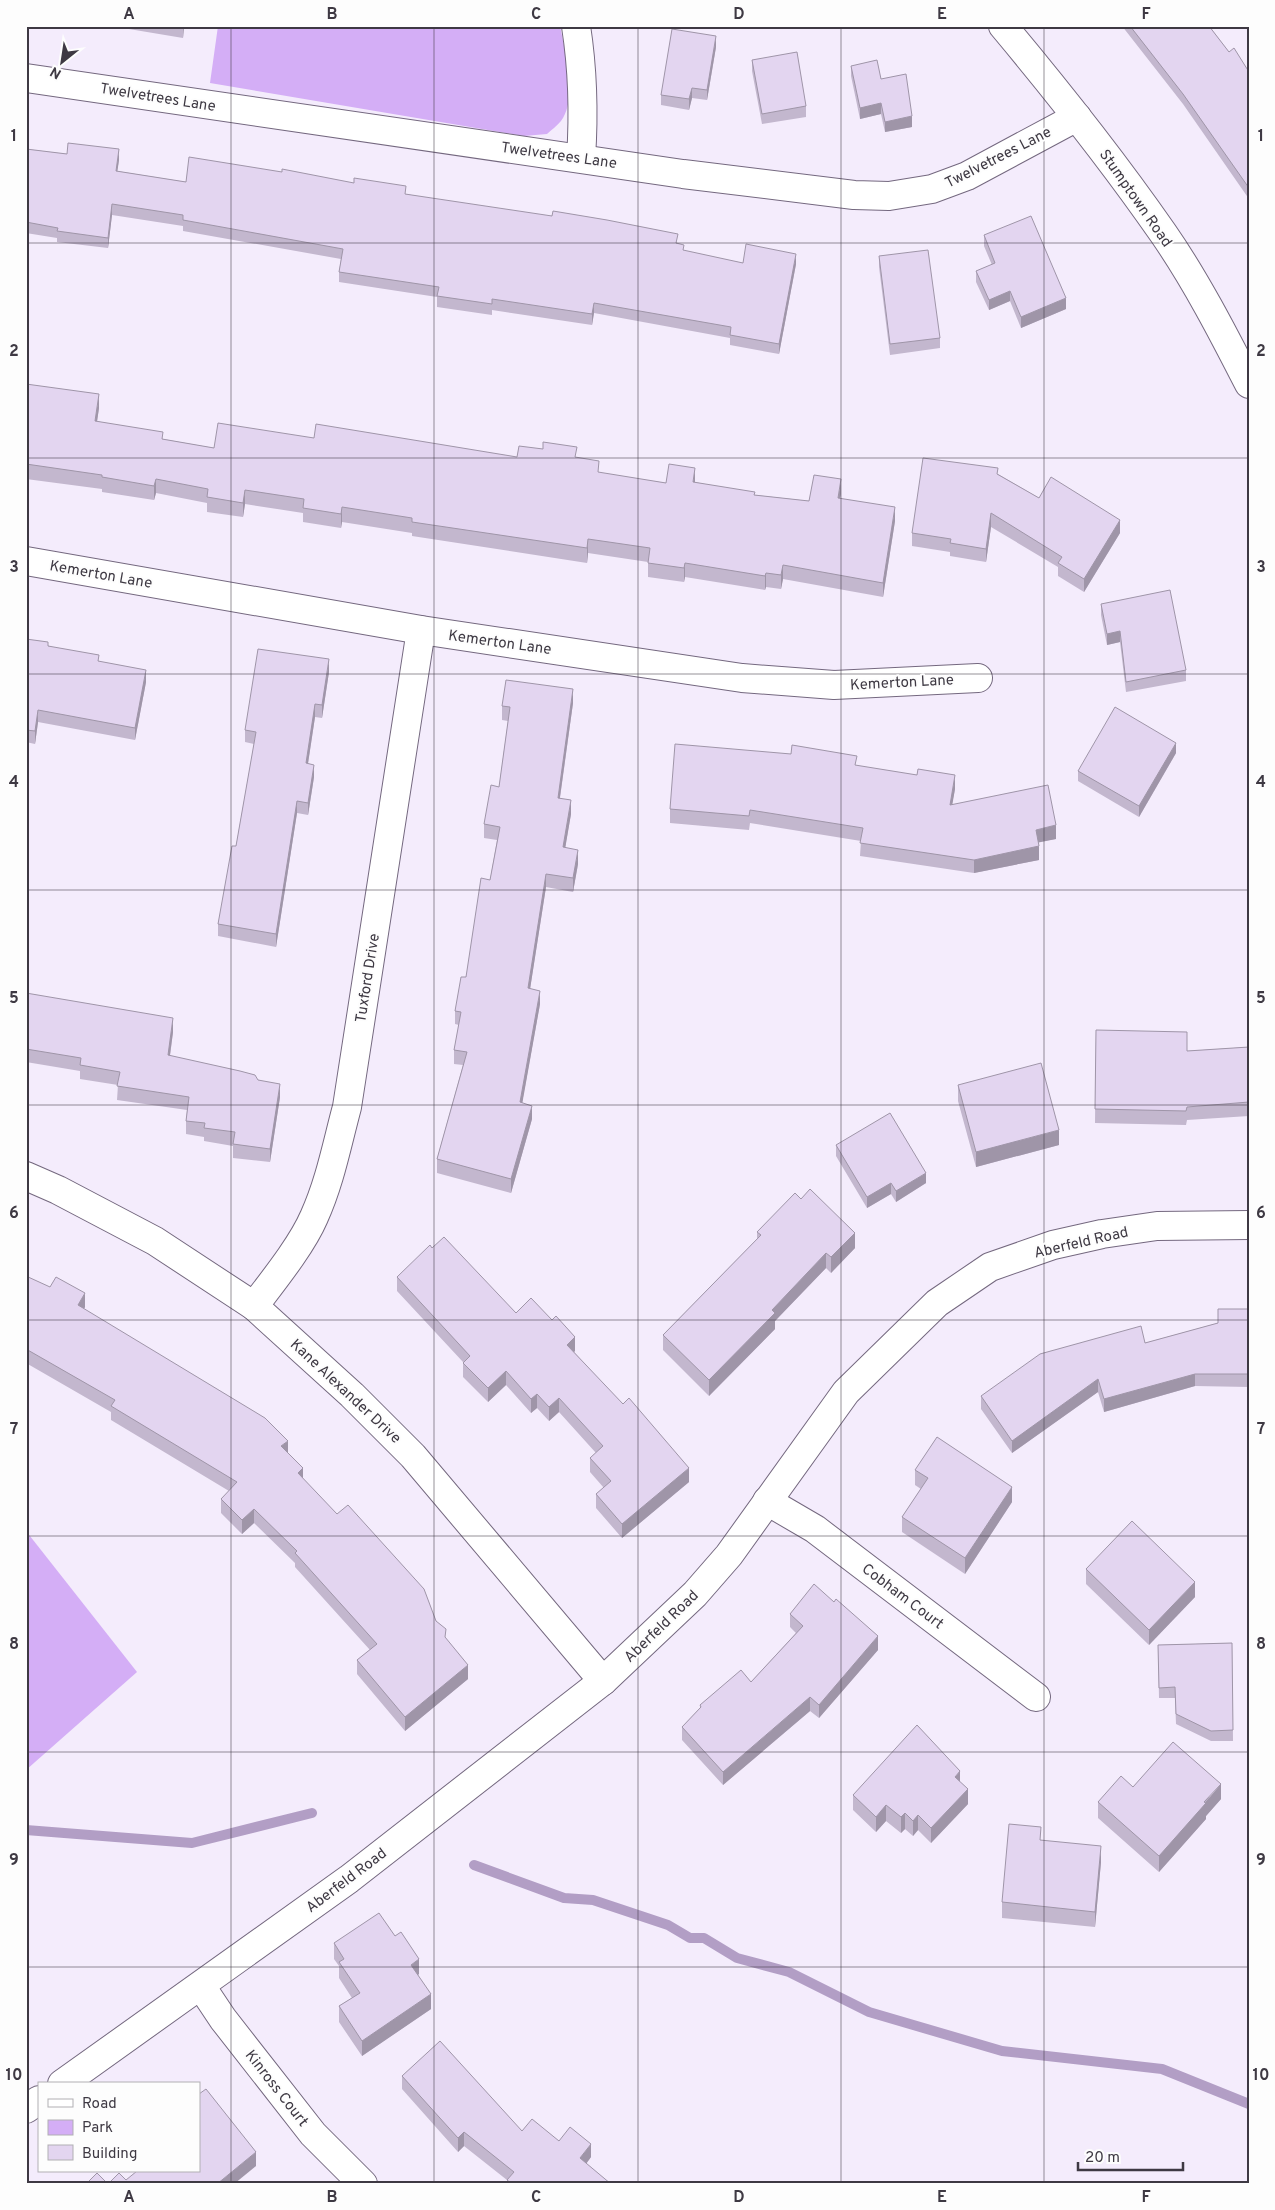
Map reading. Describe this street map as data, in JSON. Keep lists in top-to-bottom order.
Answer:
{
  "streets": {
    "street": [
      "Twelvetrees Lane",
      "Stumptown Road",
      "Kemerton Lane",
      "Tuxford Drive",
      "Aberfeld Road",
      "Kane Alexander Drive",
      "Cobham Court",
      "Kinross Court"
    ]
  },
  "crossings": [
    ["Twelvetrees Lane", "Stumptown Road"],
    ["Kemerton Lane", "Tuxford Drive"],
    ["Tuxford Drive", "Kane Alexander Drive"],
    ["Aberfeld Road", "Kane Alexander Drive"],
    ["Aberfeld Road", "Cobham Court"],
    ["Aberfeld Road", "Kinross Court"]
  ],
  "legend": ["Road", "Park", "Building"],
  "scale_bar": "20 m",
  "north": "bottom left",
  "grid": {
    "columns": [
      "A",
      "B",
      "C",
      "D",
      "E",
      "F"
    ],
    "rows": [
      "1",
      "2",
      "3",
      "4",
      "5",
      "6",
      "7",
      "8",
      "9",
      "10"
    ]
  }
}
